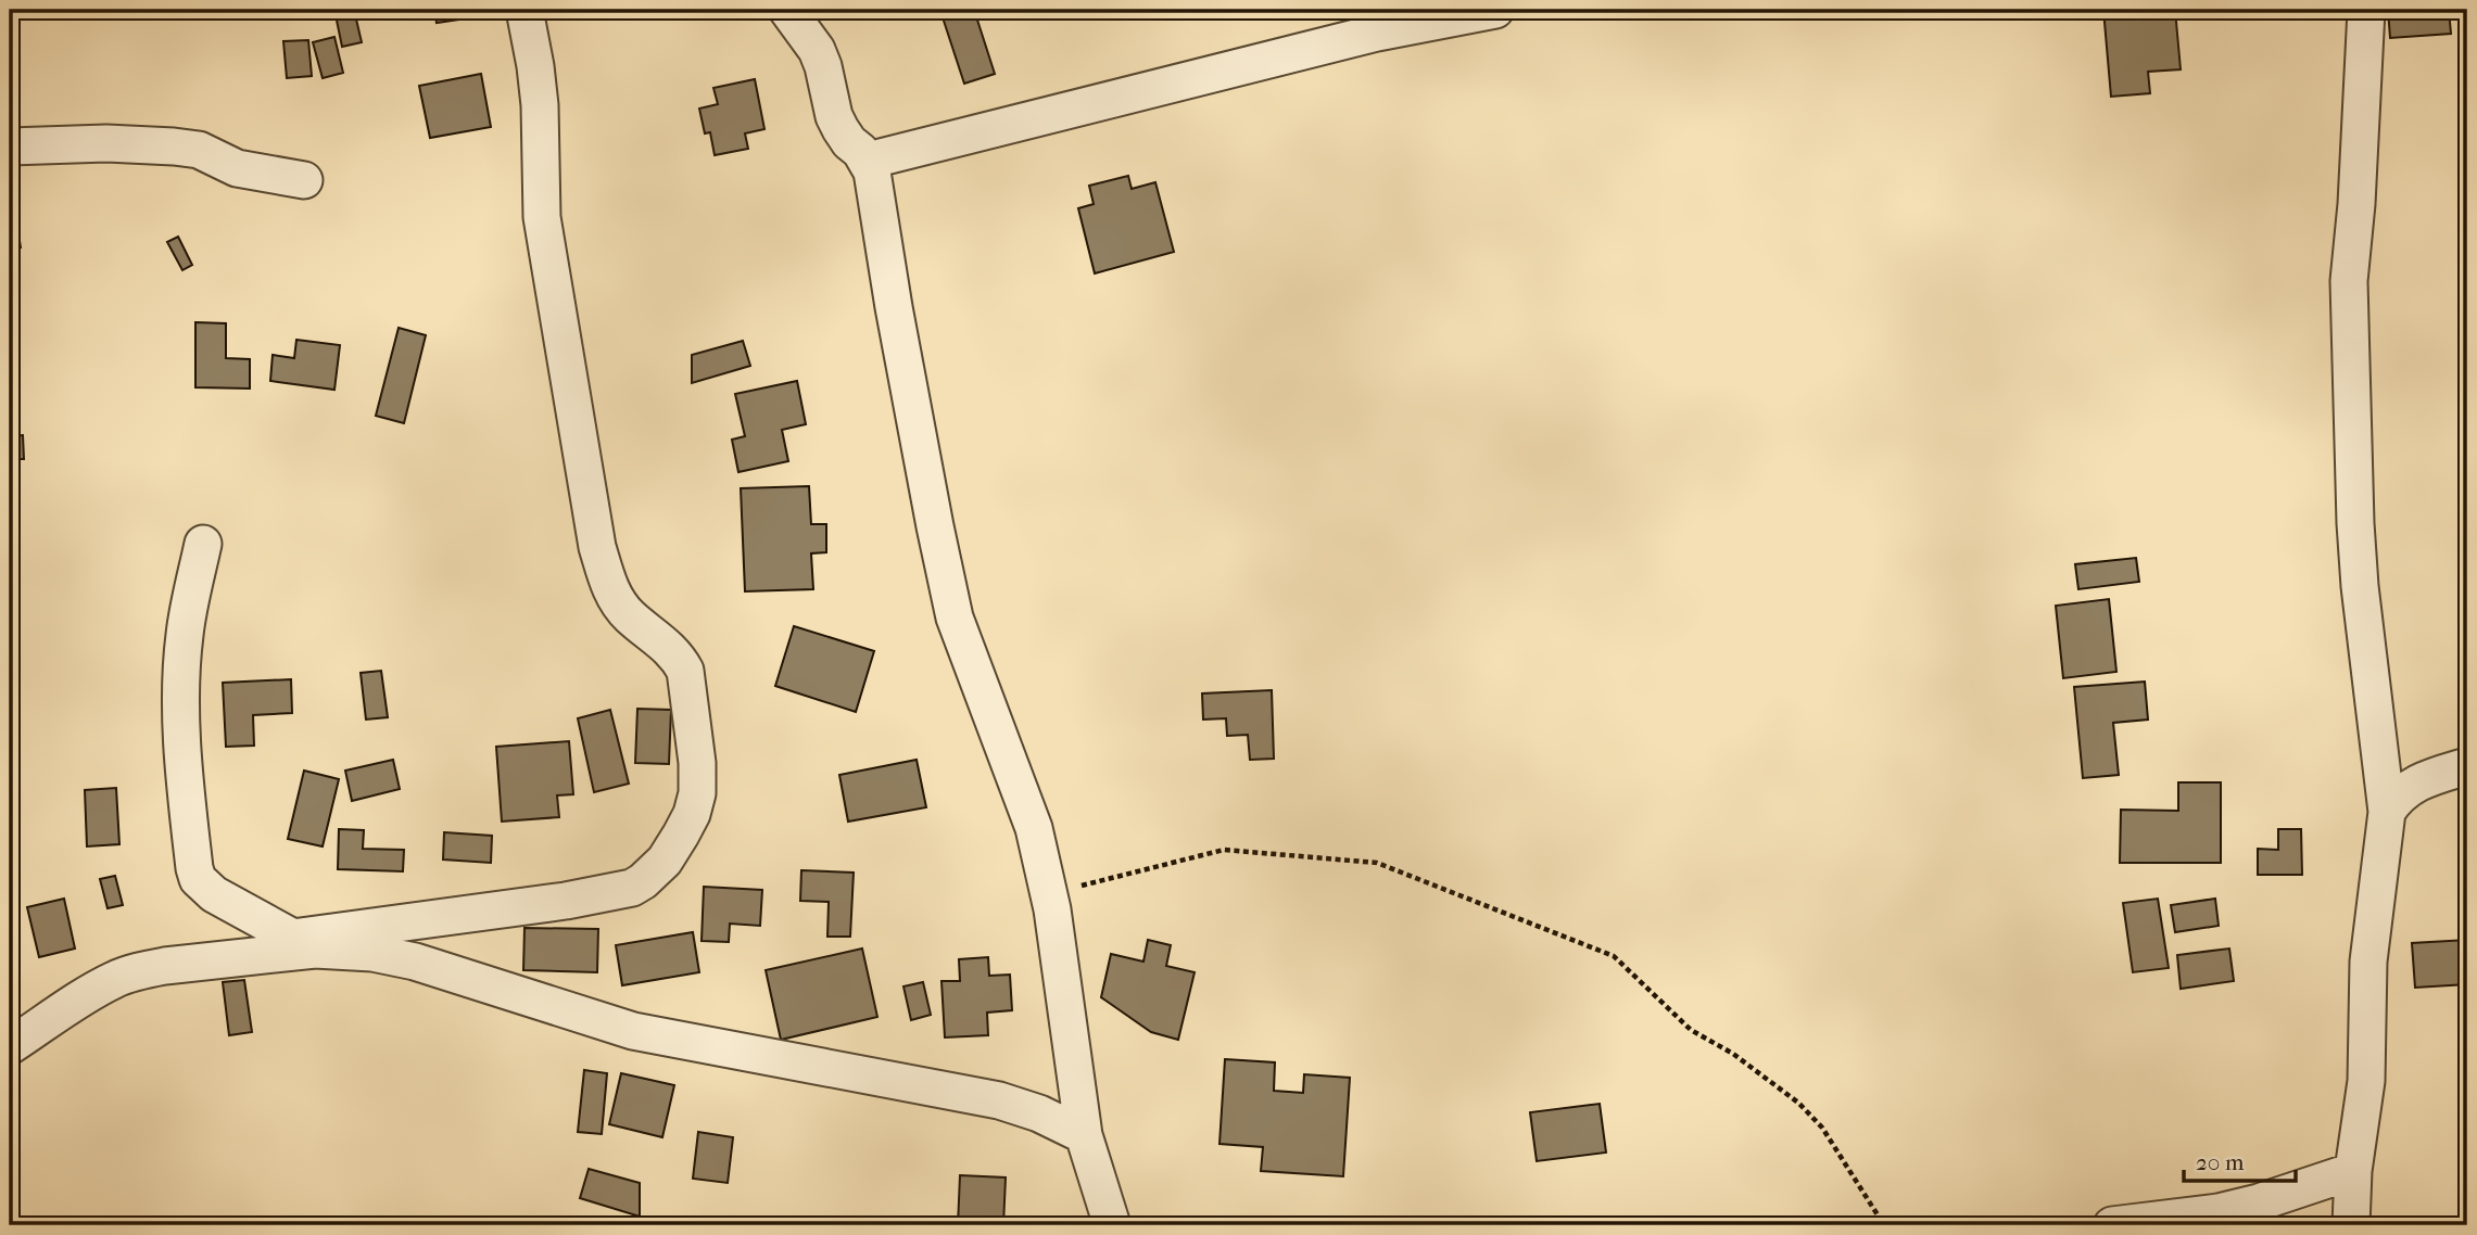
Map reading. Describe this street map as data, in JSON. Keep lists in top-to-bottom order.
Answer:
{
  "scale_bar": "20 m"
}
